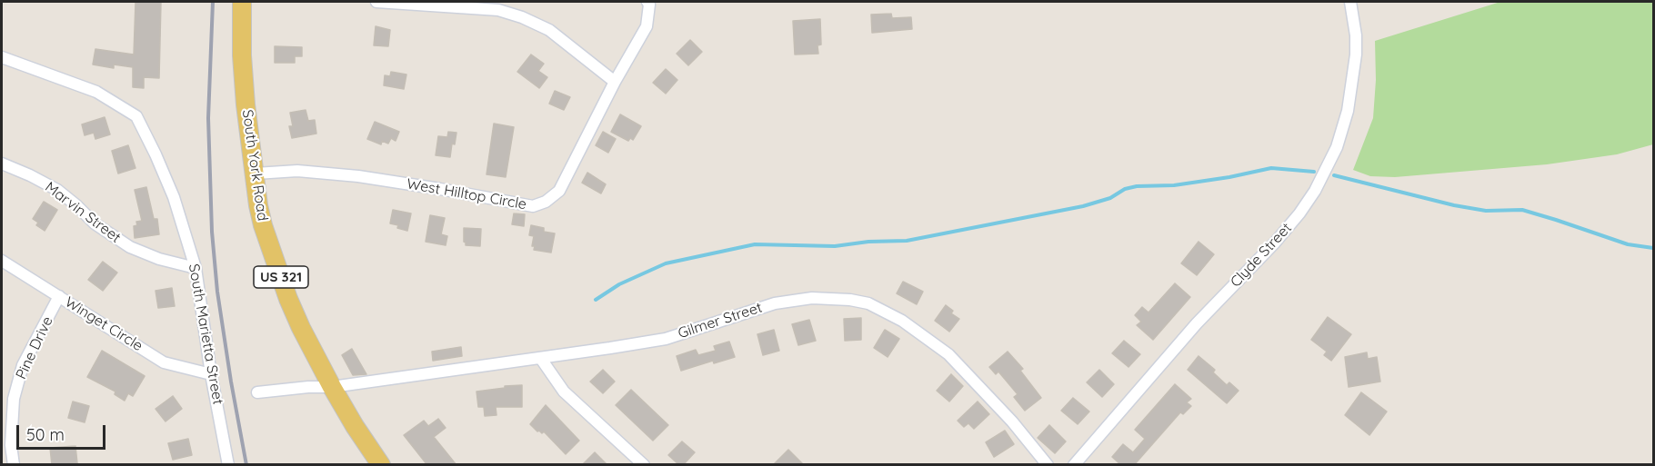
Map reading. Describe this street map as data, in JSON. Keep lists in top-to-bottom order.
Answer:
{
  "streets": {
    "main road": ["South York Road", "US 321"],
    "street": [
      "West Hilltop Circle",
      "Marvin Street",
      "Clyde Street",
      "Gilmer Street",
      "Winget Circle",
      "South Marietta Street",
      "Pine Drive"
    ]
  },
  "crossings": [
    ["South York Road", "West Hilltop Circle"],
    ["South York Road", "Gilmer Street"],
    ["Marvin Street", "South Marietta Street"],
    ["Winget Circle", "South Marietta Street"],
    ["Winget Circle", "Pine Drive"]
  ],
  "scale_bar": "50 m"
}
